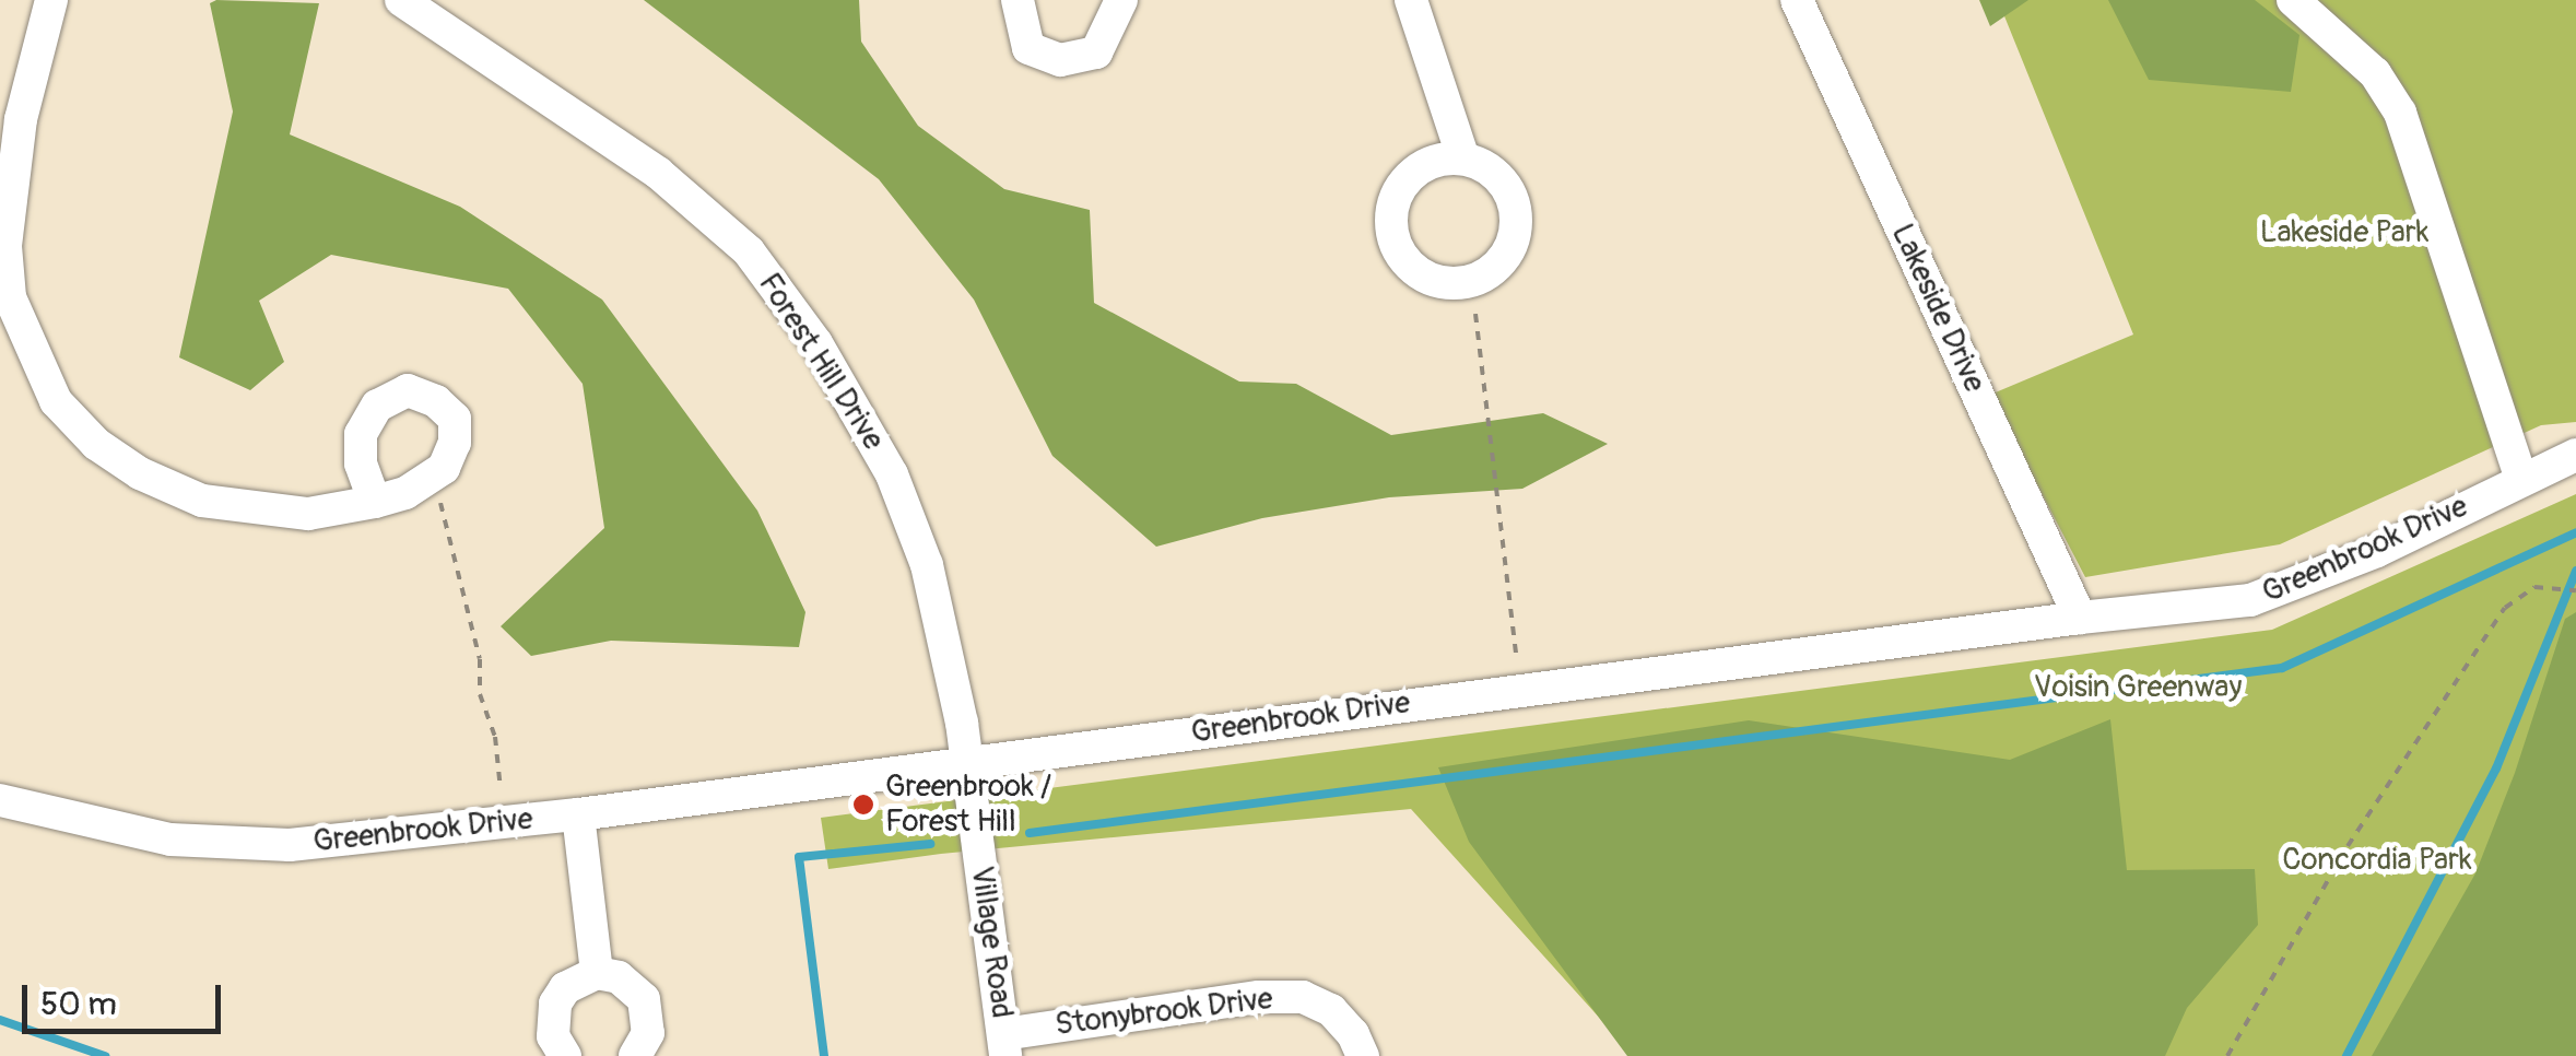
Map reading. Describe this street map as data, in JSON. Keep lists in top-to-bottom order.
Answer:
{
  "streets": {
    "street": [
      "Lakeside Drive",
      "Forest Hill Drive",
      "Greenbrook Drive",
      "Village Road",
      "Stonybrook Drive"
    ]
  },
  "crossings": [
    ["Lakeside Drive", "Greenbrook Drive"],
    ["Forest Hill Drive", "Greenbrook Drive"],
    ["Forest Hill Drive", "Village Road"],
    ["Greenbrook Drive", "Village Road"],
    ["Village Road", "Stonybrook Drive"]
  ],
  "parks": ["Lakeside Park", "Voisin Greenway", "Concordia Park"],
  "places": ["Greenbrook / Forest Hill"],
  "scale_bar": "50 m"
}
